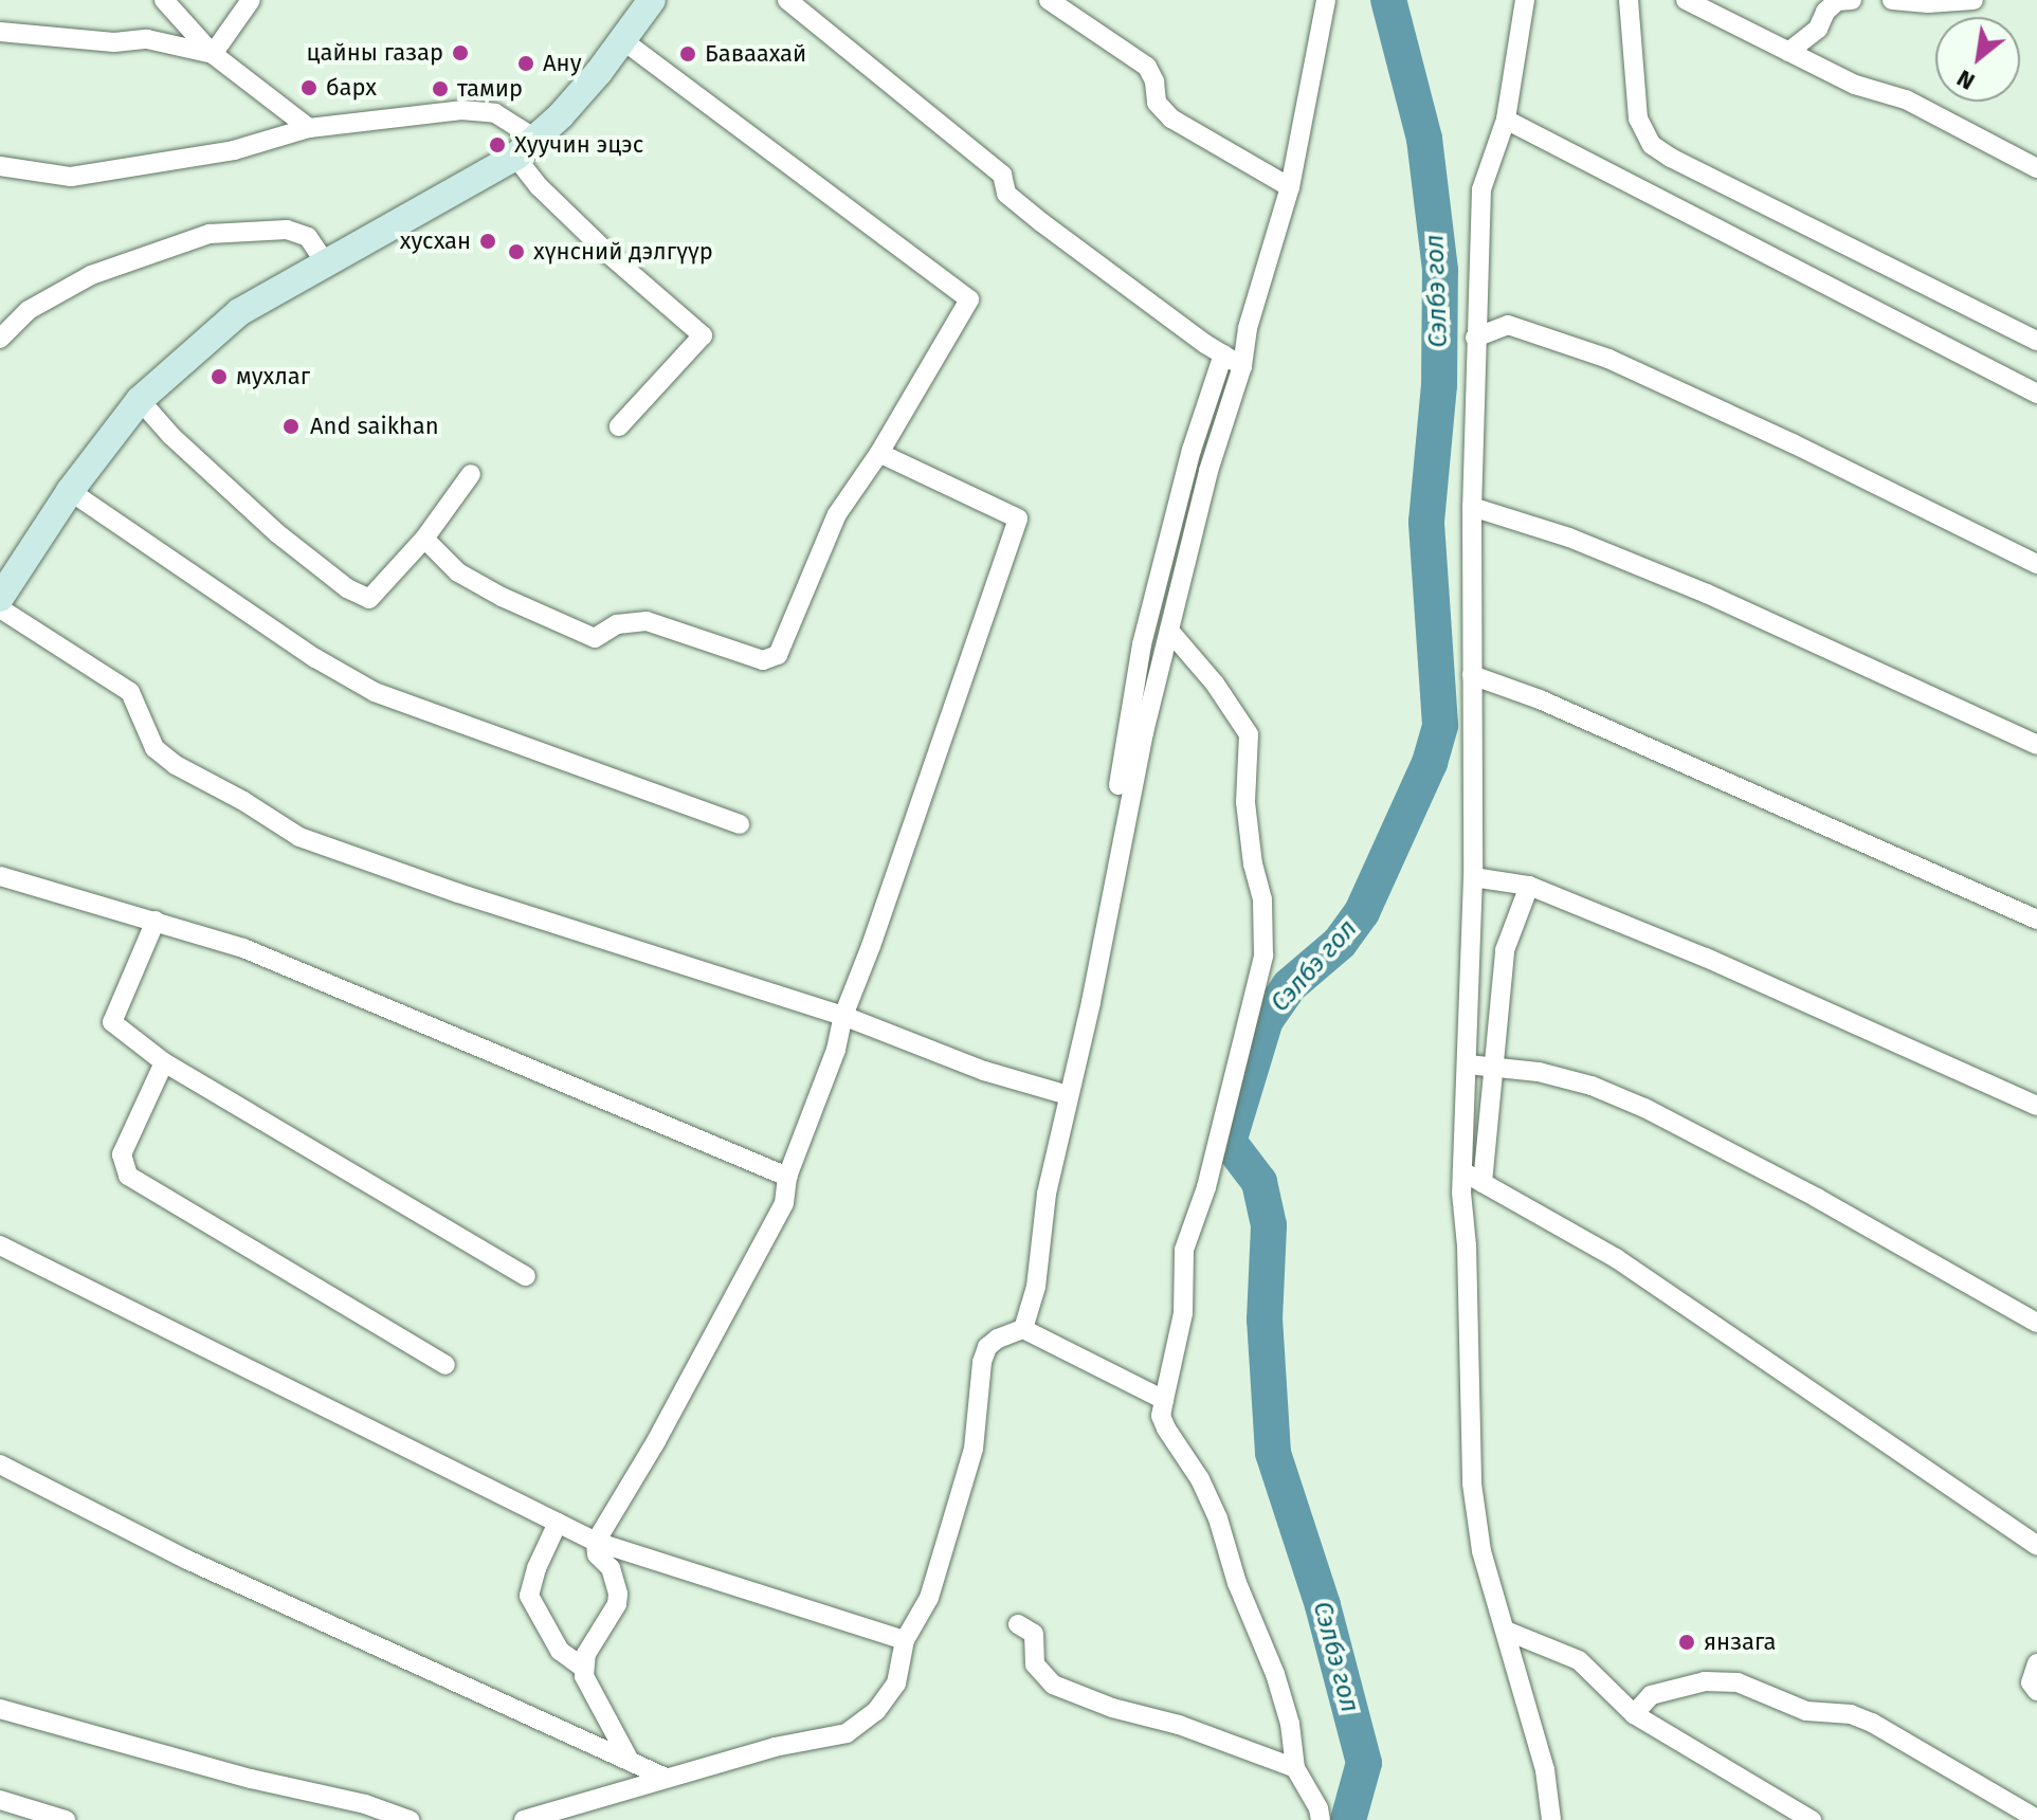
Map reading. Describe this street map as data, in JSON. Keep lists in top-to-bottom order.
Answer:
{
  "water": ["Сэлбэ гол"],
  "places": [
    "цайны газар",
    "Баваахай",
    "Ану",
    "барх",
    "тамир",
    "Хуучин эцэс",
    "хусхан",
    "хүнсний дэлгүүр",
    "мухлаг",
    "And saikhan",
    "янзага"
  ],
  "north": "bottom left"
}
